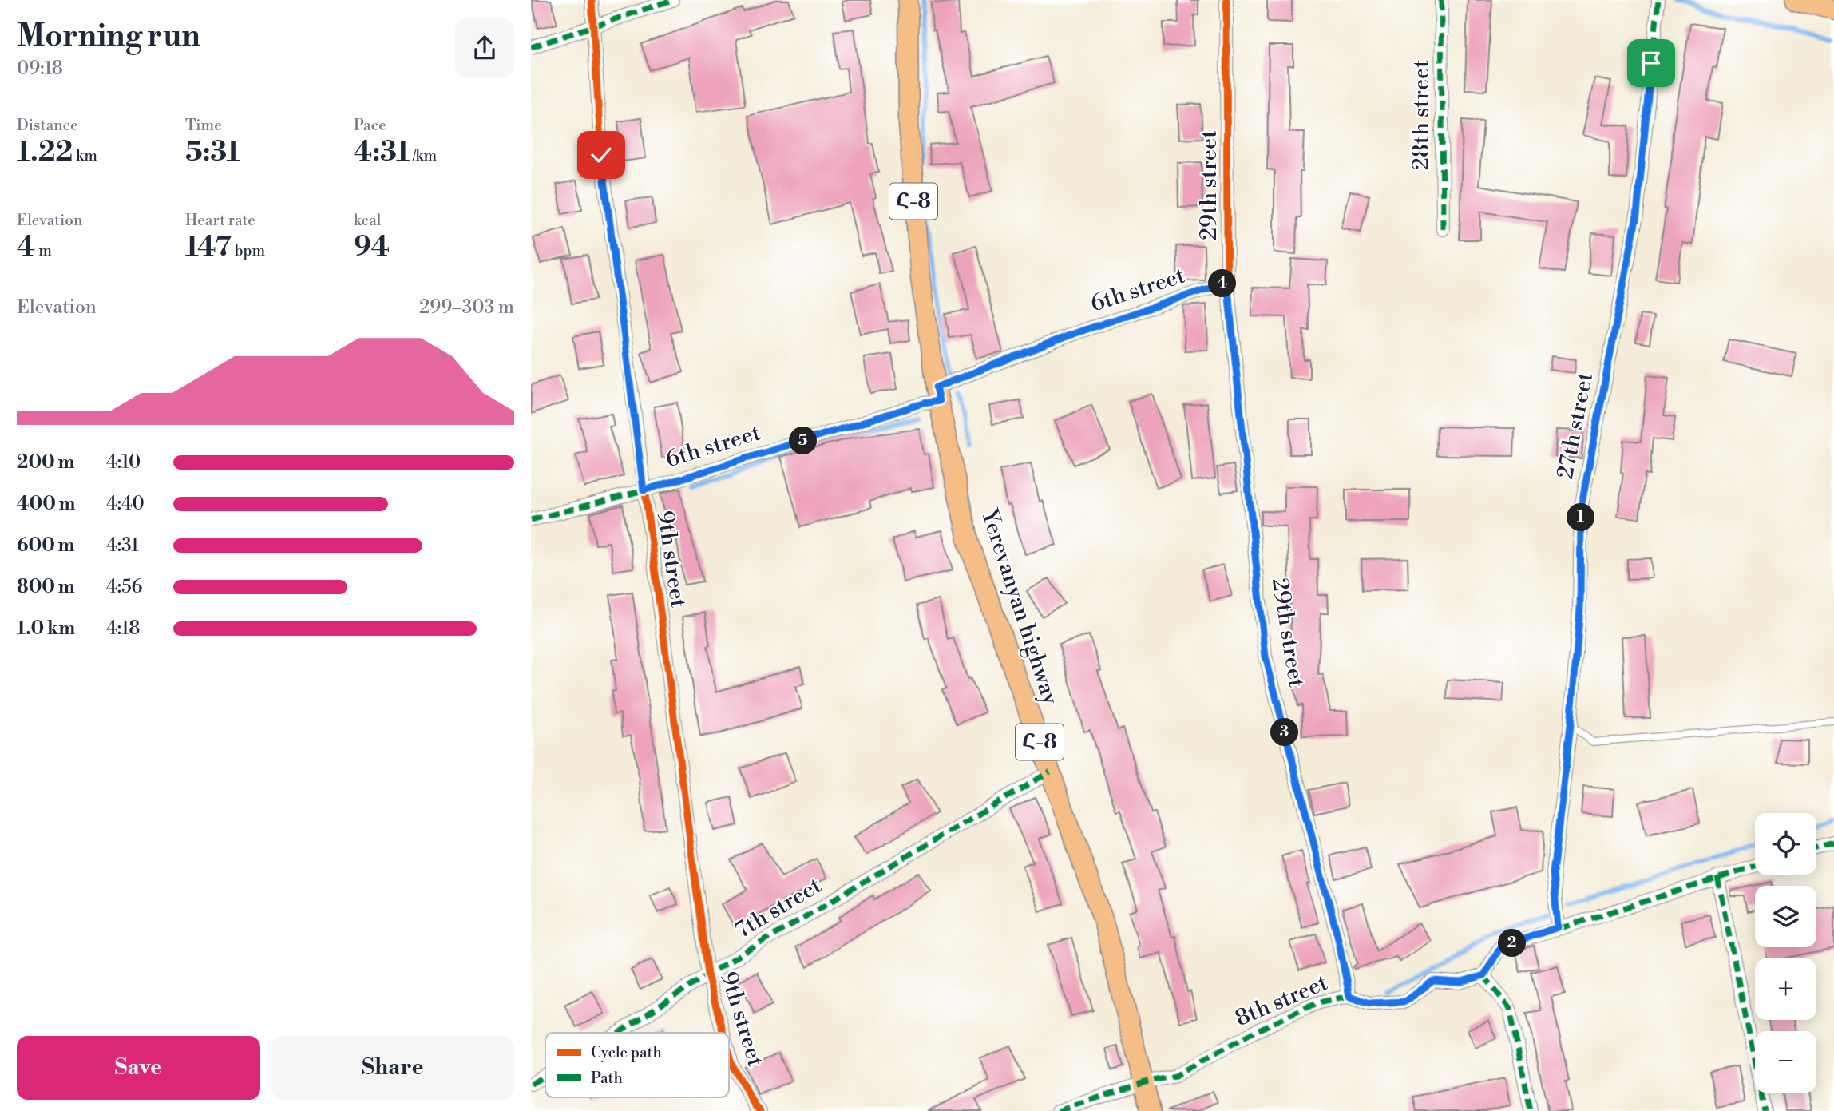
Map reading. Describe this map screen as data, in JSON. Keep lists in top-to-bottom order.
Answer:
{
  "streets": {
    "main road": ["Հ-8", "Yerevanyan highway"],
    "street": [
      "28th street",
      "29th street",
      "6th street",
      "27th street",
      "9th street",
      "7th street",
      "8th street"
    ]
  },
  "crossings": [
    ["29th street", "6th street"],
    ["29th street", "8th street"],
    ["Հ-8", "Yerevanyan highway"],
    ["Հ-8", "8th street"],
    ["6th street", "9th street"],
    ["6th street", "Yerevanyan highway"],
    ["9th street", "7th street"],
    ["Yerevanyan highway", "7th street"],
    ["Yerevanyan highway", "8th street"]
  ],
  "legend": ["Cycle path", "Path"],
  "page": {
    "heading": ["Morning run", "09:18"],
    "stats": [
      ["Distance", "1.22 km"],
      ["Time", "5:31"],
      ["Pace", "4:31 /km"],
      ["Elevation", "4 m"],
      ["Heart rate", "147 bpm"],
      ["kcal", "94"]
    ],
    "pins": [
      "4",
      "5",
      "1",
      "3",
      "2"
    ],
    "chart": ["Elevation", "299–303 m"],
    "list": [
      {
        "name": "200 m",
        "note": "4:10"
      },
      {
        "name": "400 m",
        "note": "4:40"
      },
      {
        "name": "600 m",
        "note": "4:31"
      },
      {
        "name": "800 m",
        "note": "4:56"
      },
      {
        "name": "1.0 km",
        "note": "4:18"
      }
    ],
    "map_buttons": ["+", "−"],
    "buttons": ["Save", "Share"]
  }
}
